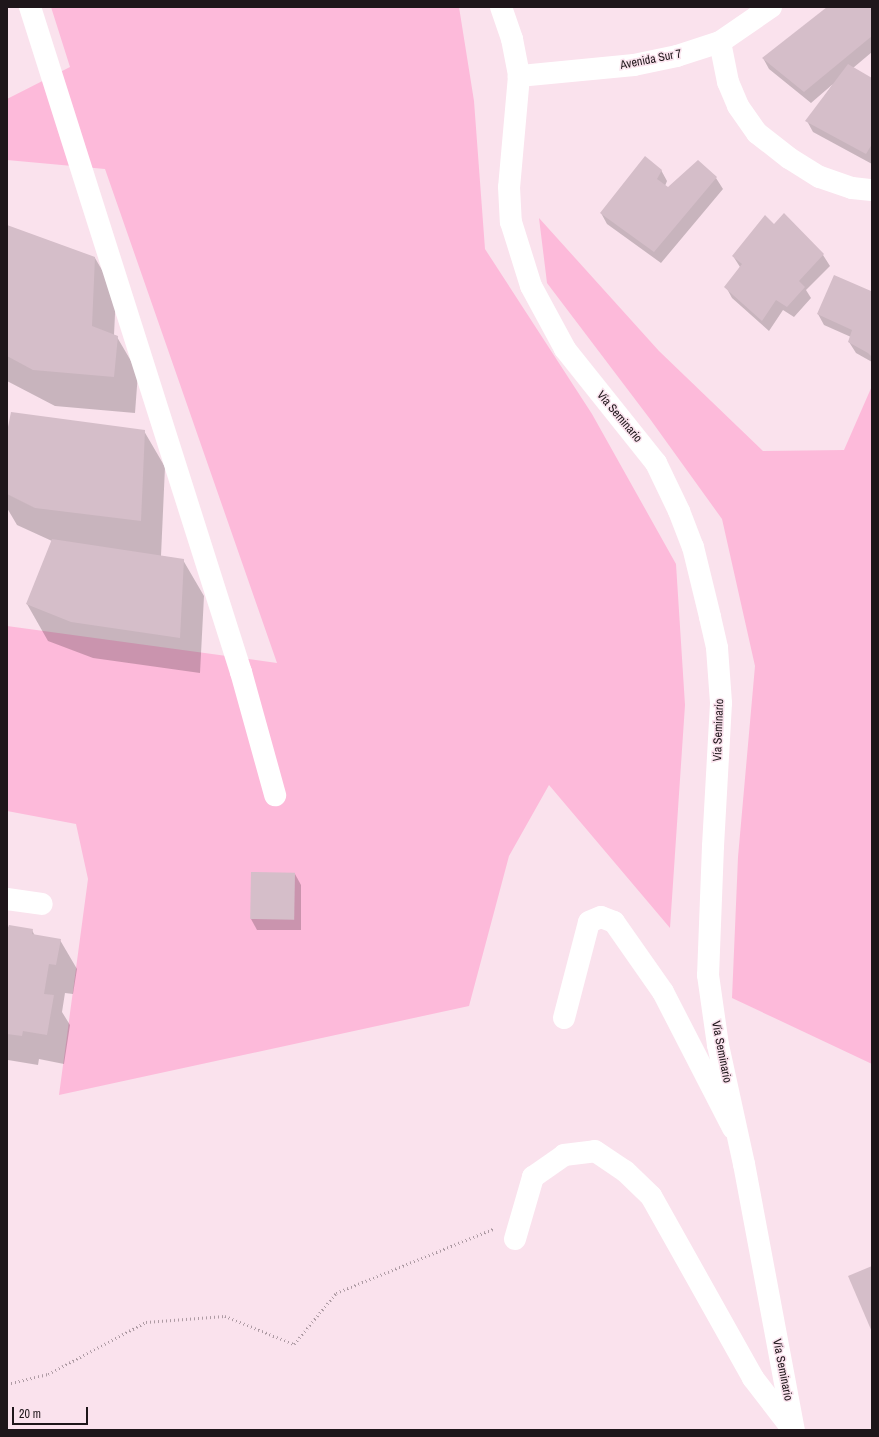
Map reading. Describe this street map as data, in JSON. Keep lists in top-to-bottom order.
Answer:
{
  "streets": {
    "main road": ["Avenida Sur 7", "Vía Seminario"]
  },
  "crossings": [
    ["Avenida Sur 7", "Vía Seminario"]
  ],
  "scale_bar": "20 m"
}
